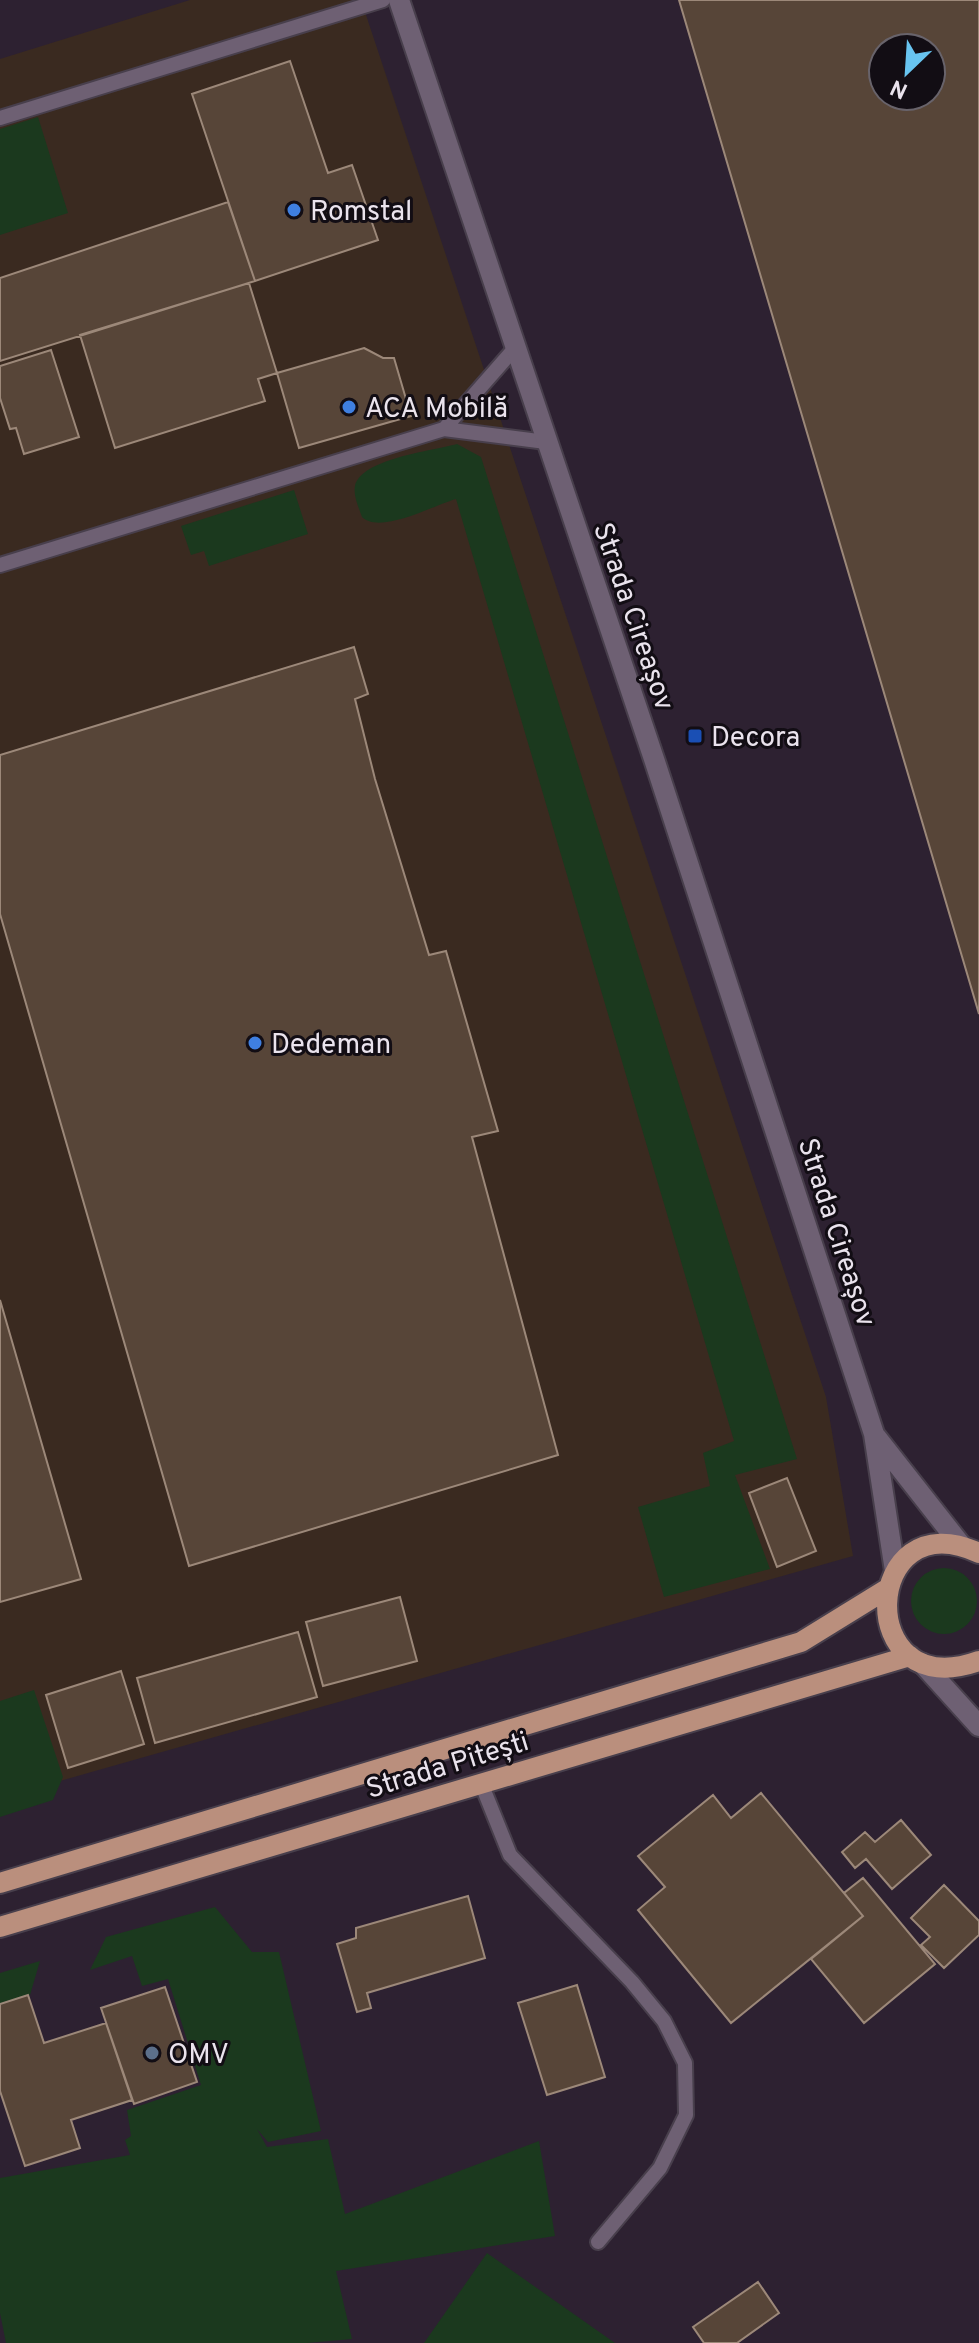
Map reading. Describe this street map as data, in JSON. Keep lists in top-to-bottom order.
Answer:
{
  "streets": {
    "main road": ["Strada Cireașov", "Strada Pitești"]
  },
  "crossings": [
    ["Strada Cireașov", "Strada Pitești"]
  ],
  "places": {
    "other": [
      "Romstal",
      "ACA Mobilă",
      "Dedeman",
      "OMV"
    ],
    "transit": ["Decora"]
  },
  "north": "bottom left"
}
